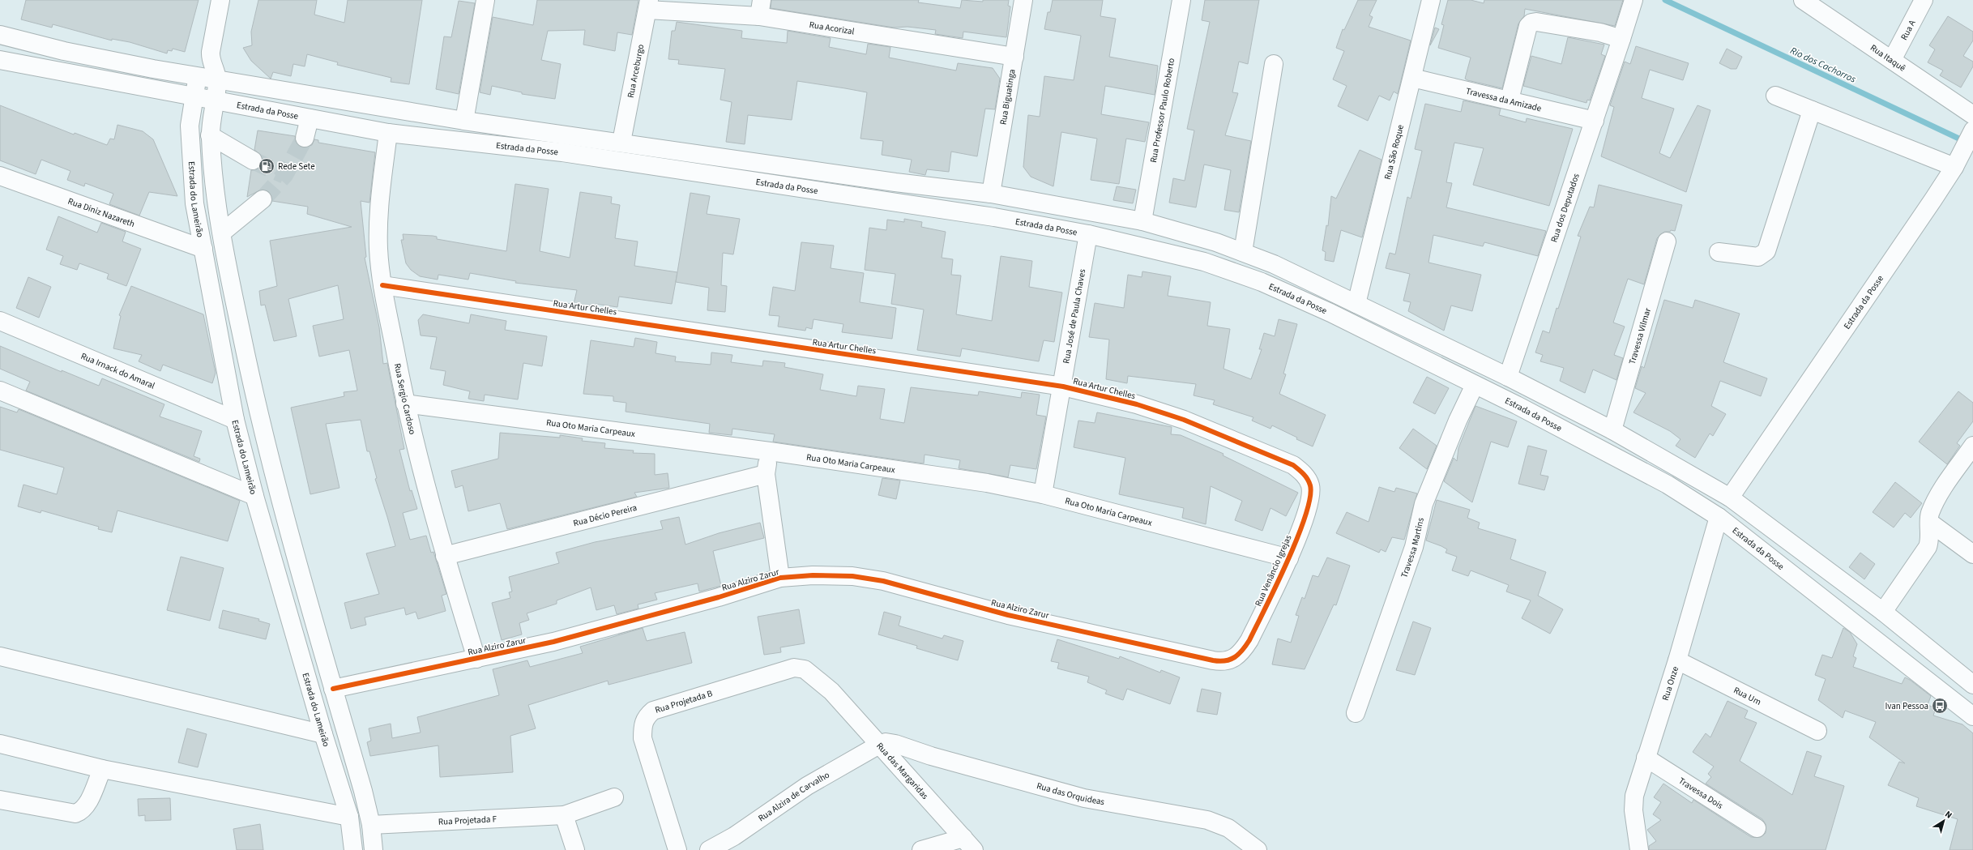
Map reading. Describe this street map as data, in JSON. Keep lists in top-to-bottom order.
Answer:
{
  "streets": {
    "street": [
      "Rua Acorizal",
      "Rua A",
      "Rua Itaquê",
      "Rua Arceburgo",
      "Rua Biguatinga",
      "Travessa da Amizade",
      "Rua Professor Paulo Roberto",
      "Estrada da Posse",
      "Rua São Roque",
      "Estrada do Lameirão",
      "Rua dos Deputados",
      "Rua Diniz Nazareth",
      "Rua Artur Chelles",
      "Rua José de Paula Chaves",
      "Travessa Vilmar",
      "Rua Irnack do Amaral",
      "Rua Sergio Cardoso",
      "Rua Oto Maria Carpeaux",
      "Rua Décio Pereira",
      "Travessa Martins",
      "Rua Venâncio Igrejas",
      "Rua Alziro Zarur",
      "Rua Onze",
      "Rua Um",
      "Rua Projetada B",
      "Rua das Margaridas",
      "Travessa Dois",
      "Rua das Orquideas",
      "Rua Alzira de Carvalho",
      "Rua Projetada F"
    ]
  },
  "crossings": [
    ["Rua Acorizal", "Rua Arceburgo"],
    ["Rua Acorizal", "Rua Biguatinga"],
    ["Rua A", "Rua Itaquê"],
    ["Rua Arceburgo", "Estrada da Posse"],
    ["Rua Biguatinga", "Estrada da Posse"],
    ["Travessa da Amizade", "Rua São Roque"],
    ["Travessa da Amizade", "Rua dos Deputados"],
    ["Rua Professor Paulo Roberto", "Estrada da Posse"],
    ["Estrada da Posse", "Rua São Roque"],
    ["Estrada da Posse", "Estrada do Lameirão"],
    ["Estrada da Posse", "Rua dos Deputados"],
    ["Estrada da Posse", "Rua José de Paula Chaves"],
    ["Estrada da Posse", "Travessa Vilmar"],
    ["Estrada da Posse", "Rua Sergio Cardoso"],
    ["Estrada da Posse", "Travessa Martins"],
    ["Estrada da Posse", "Rua Onze"],
    ["Estrada do Lameirão", "Rua Diniz Nazareth"],
    ["Estrada do Lameirão", "Rua Irnack do Amaral"],
    ["Estrada do Lameirão", "Rua Alziro Zarur"],
    ["Estrada do Lameirão", "Rua Projetada F"],
    ["Rua Artur Chelles", "Rua José de Paula Chaves"],
    ["Rua Artur Chelles", "Rua Sergio Cardoso"],
    ["Rua Artur Chelles", "Rua Venâncio Igrejas"],
    ["Rua José de Paula Chaves", "Rua Oto Maria Carpeaux"],
    ["Rua Sergio Cardoso", "Rua Oto Maria Carpeaux"],
    ["Rua Sergio Cardoso", "Rua Décio Pereira"],
    ["Rua Sergio Cardoso", "Rua Alziro Zarur"],
    ["Rua Oto Maria Carpeaux", "Rua Venâncio Igrejas"],
    ["Rua Venâncio Igrejas", "Rua Alziro Zarur"],
    ["Rua Onze", "Rua Um"],
    ["Rua Onze", "Travessa Dois"],
    ["Rua Projetada B", "Rua das Margaridas"],
    ["Rua das Margaridas", "Rua das Orquideas"],
    ["Rua das Margaridas", "Rua Alzira de Carvalho"],
    ["Rua das Orquideas", "Rua Alzira de Carvalho"]
  ],
  "water": ["Rio dos Cachorros"],
  "places": {
    "fuel station": ["Rede Sete"],
    "bus stop": ["Ivan Pessoa"]
  },
  "north": "top right"
}
